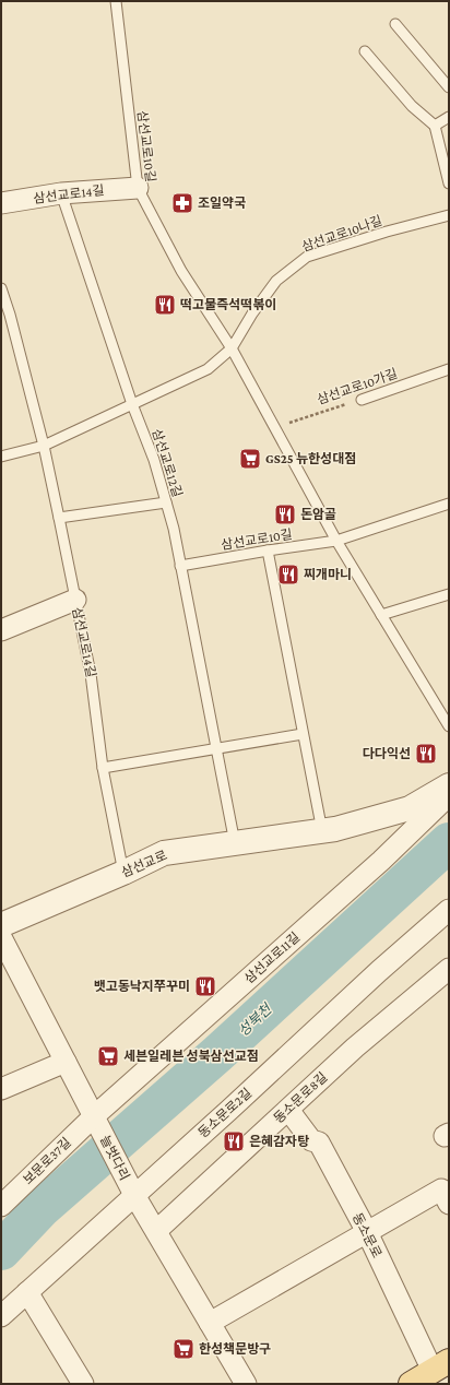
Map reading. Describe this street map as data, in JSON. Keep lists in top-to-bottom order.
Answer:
{
  "streets": {
    "main road": ["동소문로"],
    "street": [
      "삼선교로14길",
      "삼선교로",
      "삼선교로11길",
      "동소문로8길",
      "동소문로2길",
      "늘벗다리",
      "보문로37길"
    ],
    "lane": [
      "삼선교로10길",
      "삼선교로10나길",
      "삼선교로10가길",
      "삼선교로12길"
    ]
  },
  "crossings": [
    ["삼선교로10길", "삼선교로14길"],
    ["삼선교로10길", "삼선교로10나길"],
    ["삼선교로10길", "삼선교로10가길"],
    ["삼선교로10길", "삼선교로12길"],
    ["삼선교로14길", "삼선교로12길"],
    ["삼선교로14길", "삼선교로"],
    ["삼선교로12길", "삼선교로"],
    ["삼선교로11길", "늘벗다리"],
    ["삼선교로11길", "보문로37길"],
    ["동소문로8길", "동소문로"],
    ["동소문로2길", "늘벗다리"],
    ["늘벗다리", "보문로37길"]
  ],
  "water": ["성북천"],
  "places": {
    "pharmacy": ["조일약국"],
    "restaurant": [
      "떡고물즉석떡볶이",
      "돈암골",
      "찌개마니",
      "다다익선",
      "뱃고동낙지쭈꾸미",
      "은혜감자탕"
    ],
    "supermarket": ["GS25 뉴한성대점", "세븐일레븐 성북삼선교점", "한성책문방구"]
  }
}
